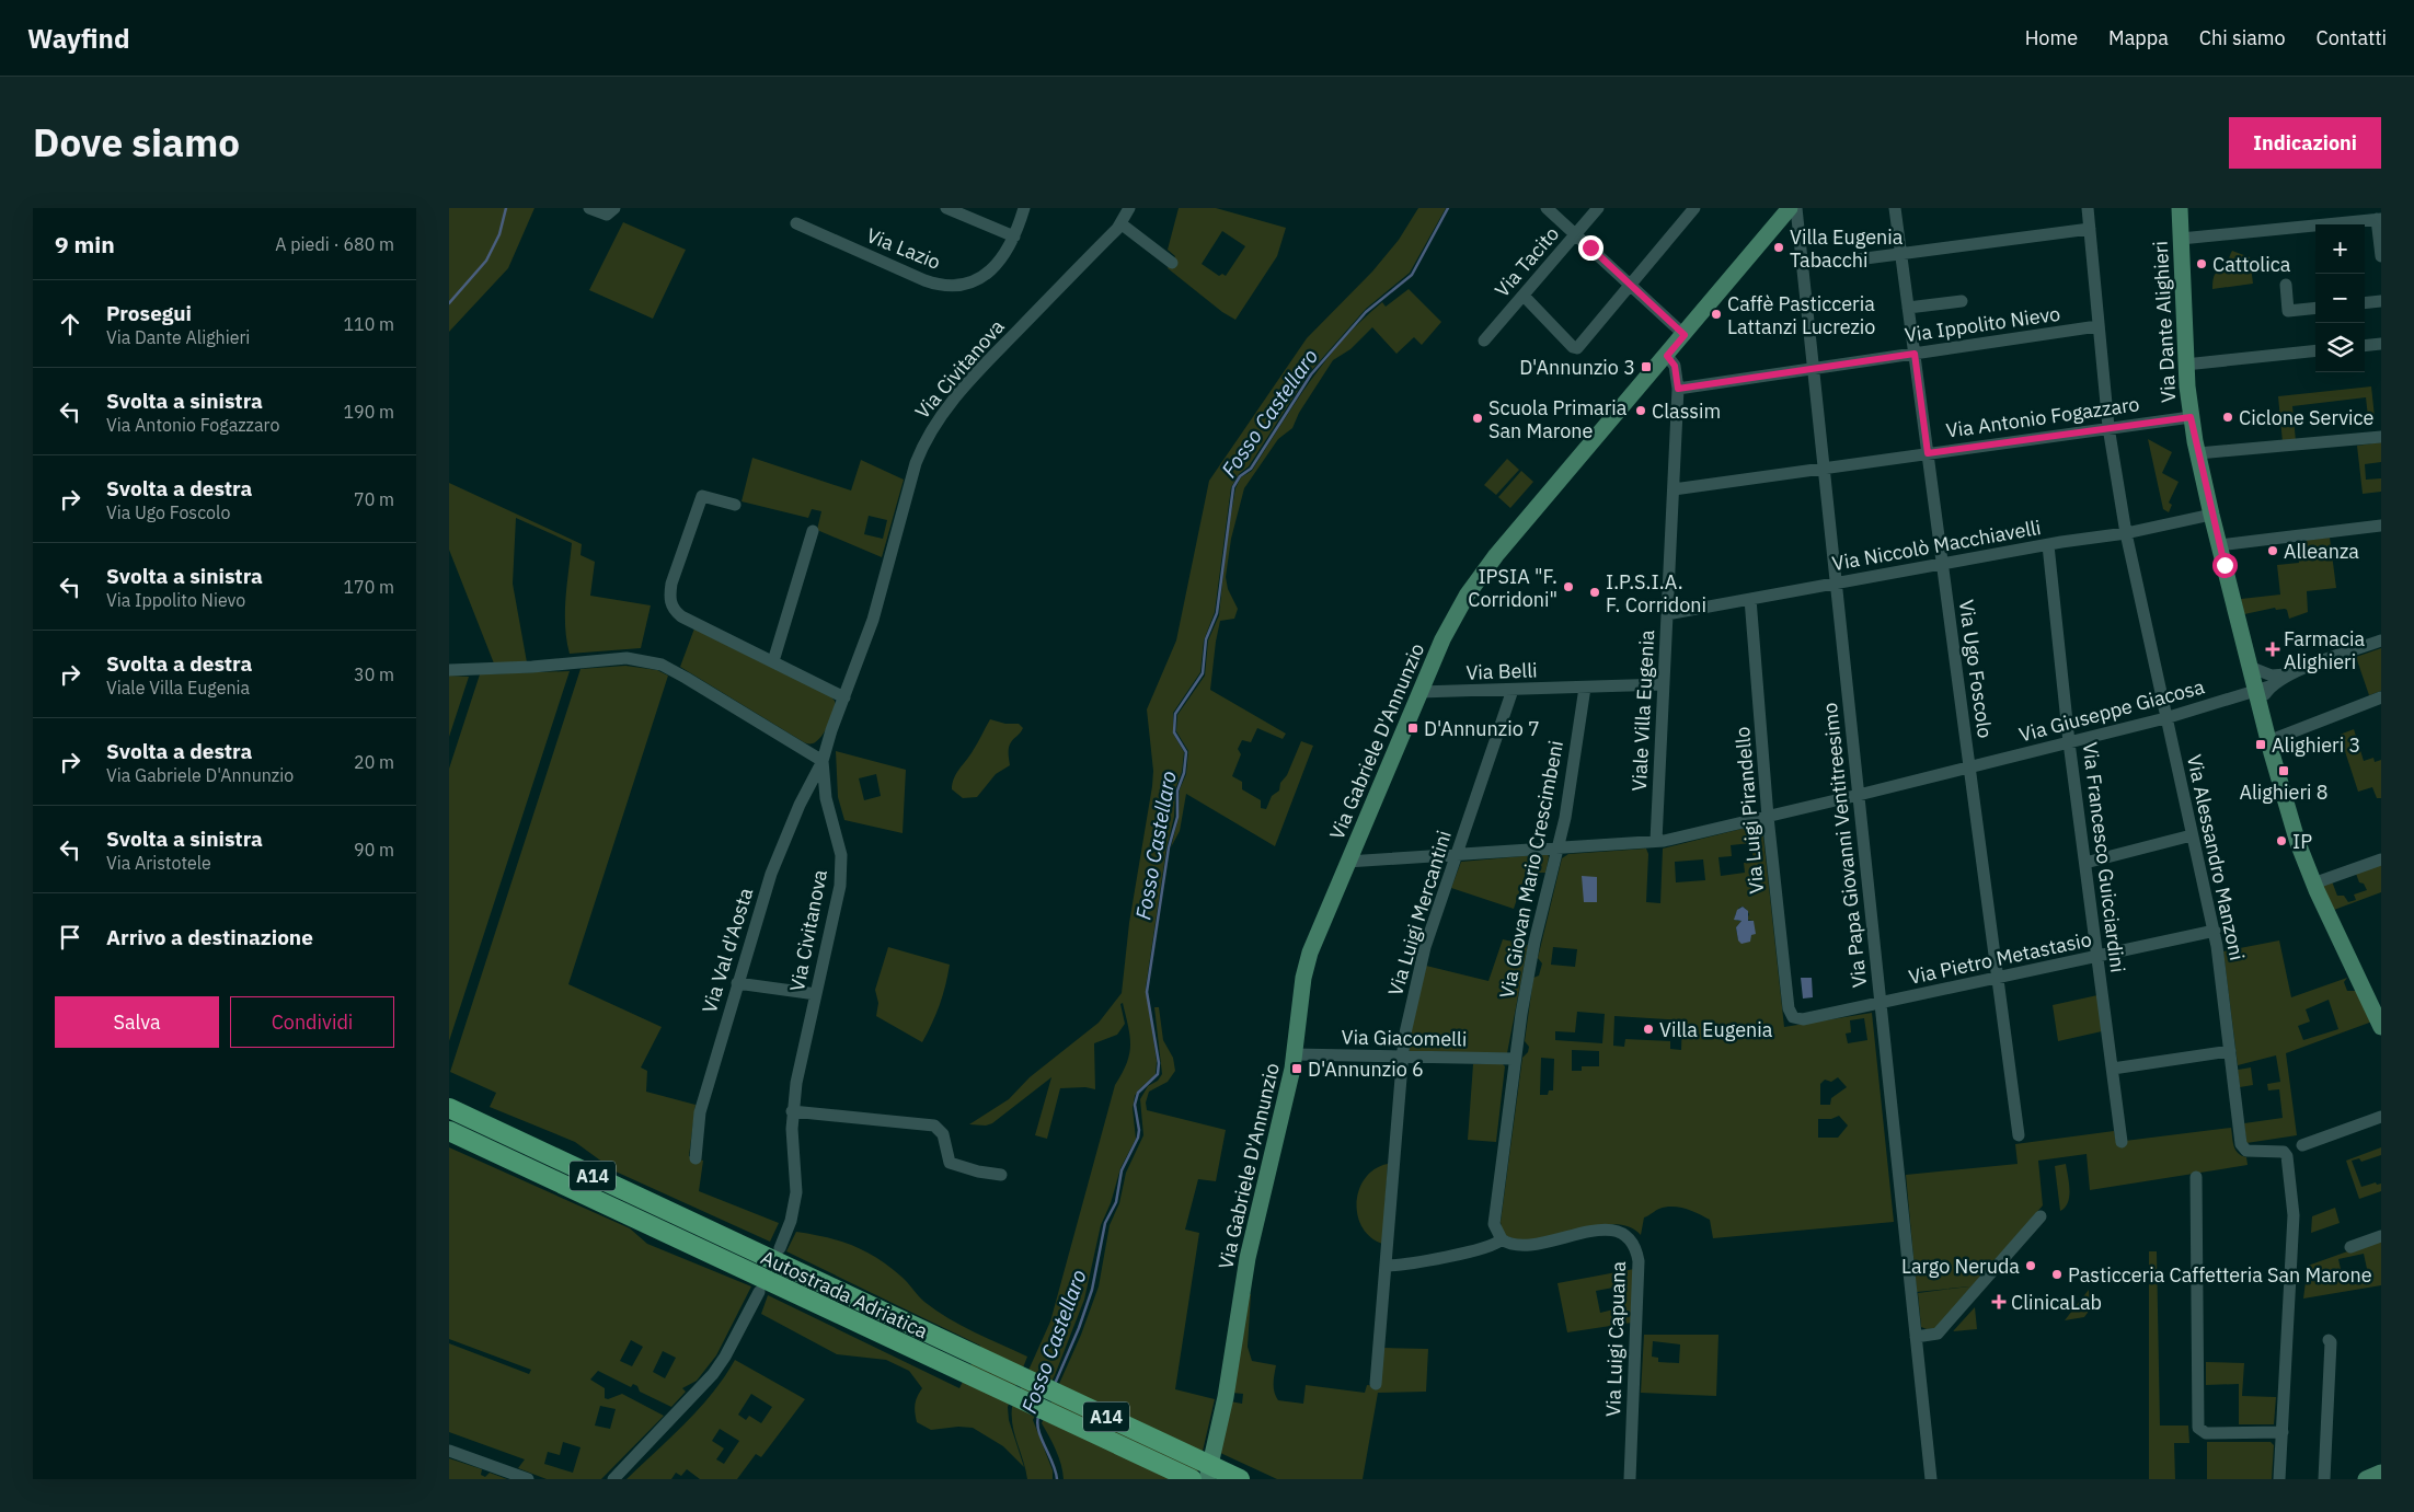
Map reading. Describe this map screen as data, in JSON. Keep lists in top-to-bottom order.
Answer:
{
  "streets": {
    "highway": ["A14", "Autostrada Adriatica"],
    "main road": ["Via Dante Alighieri", "Via Gabriele D'Annunzio"],
    "street": [
      "Via Lazio",
      "Via Tacito",
      "Via Ippolito Nievo",
      "Via Civitanova",
      "Via Antonio Fogazzaro",
      "Via Niccolò Macchiavelli",
      "Via Ugo Foscolo",
      "Via Belli",
      "Viale Villa Eugenia",
      "Via Giuseppe Giacosa",
      "Via Luigi Pirandello",
      "Via Papa Giovanni Ventitreesimo",
      "Via Francesco Guicciardini",
      "Via Alessandro Manzoni",
      "Via Giovan Mario Crescimbeni",
      "Via Luigi Mercantini",
      "Via Val d'Aosta",
      "Via Pietro Metastasio",
      "Via Giacomelli",
      "Via Luigi Capuana"
    ]
  },
  "crossings": [
    ["Via Dante Alighieri", "Via Antonio Fogazzaro"],
    ["Via Dante Alighieri", "Via Niccolò Macchiavelli"],
    ["Via Dante Alighieri", "Via Giuseppe Giacosa"],
    ["Via Ippolito Nievo", "Via Ugo Foscolo"],
    ["Via Ippolito Nievo", "Viale Villa Eugenia"],
    ["Via Ippolito Nievo", "Via Papa Giovanni Ventitreesimo"],
    ["Via Ippolito Nievo", "Via Alessandro Manzoni"],
    ["Via Civitanova", "Via Val d'Aosta"],
    ["Via Antonio Fogazzaro", "Via Ugo Foscolo"],
    ["Via Antonio Fogazzaro", "Viale Villa Eugenia"],
    ["Via Antonio Fogazzaro", "Via Papa Giovanni Ventitreesimo"],
    ["Via Antonio Fogazzaro", "Via Alessandro Manzoni"],
    ["Via Niccolò Macchiavelli", "Via Ugo Foscolo"],
    ["Via Niccolò Macchiavelli", "Viale Villa Eugenia"],
    ["Via Niccolò Macchiavelli", "Via Luigi Pirandello"],
    ["Via Niccolò Macchiavelli", "Via Papa Giovanni Ventitreesimo"],
    ["Via Niccolò Macchiavelli", "Via Francesco Guicciardini"],
    ["Via Niccolò Macchiavelli", "Via Alessandro Manzoni"],
    ["Via Ugo Foscolo", "Via Giuseppe Giacosa"],
    ["Via Ugo Foscolo", "Via Pietro Metastasio"],
    ["Via Belli", "Viale Villa Eugenia"],
    ["Via Belli", "Via Gabriele D'Annunzio"],
    ["Via Belli", "Via Giovan Mario Crescimbeni"],
    ["Via Belli", "Via Luigi Mercantini"],
    ["Viale Villa Eugenia", "Via Giuseppe Giacosa"],
    ["Viale Villa Eugenia", "Via Gabriele D'Annunzio"],
    ["Via Giuseppe Giacosa", "Via Gabriele D'Annunzio"],
    ["Via Giuseppe Giacosa", "Via Luigi Pirandello"],
    ["Via Giuseppe Giacosa", "Via Papa Giovanni Ventitreesimo"],
    ["Via Giuseppe Giacosa", "Via Francesco Guicciardini"],
    ["Via Giuseppe Giacosa", "Via Alessandro Manzoni"],
    ["Via Giuseppe Giacosa", "Via Giovan Mario Crescimbeni"],
    ["Via Giuseppe Giacosa", "Via Luigi Mercantini"],
    ["Via Gabriele D'Annunzio", "Via Giacomelli"],
    ["Via Luigi Pirandello", "Via Pietro Metastasio"],
    ["Via Papa Giovanni Ventitreesimo", "Via Pietro Metastasio"],
    ["Via Francesco Guicciardini", "Via Pietro Metastasio"],
    ["Via Alessandro Manzoni", "Via Pietro Metastasio"],
    ["Via Giovan Mario Crescimbeni", "Via Giacomelli"],
    ["Via Luigi Mercantini", "Via Giacomelli"]
  ],
  "water": ["Fosso Castellaro"],
  "places": {
    "other": [
      "Villa Eugenia Tabacchi",
      "Cattolica",
      "Caffè Pasticceria Lattanzi Lucrezio",
      "Classim",
      "Ciclone Service",
      "Scuola Primaria San Marone",
      "Alleanza",
      "IPSIA \"F. Corridoni\"",
      "I.P.S.I.A. F. Corridoni",
      "IP",
      "Villa Eugenia",
      "Largo Neruda",
      "Pasticceria Caffetteria San Marone"
    ],
    "transit": [
      "D'Annunzio 3",
      "D'Annunzio 7",
      "Alighieri 3",
      "Alighieri 8",
      "D'Annunzio 6"
    ],
    "health": ["Farmacia Alighieri", "ClinicaLab"]
  },
  "page": {
    "header": "Wayfind",
    "nav": [
      "Home",
      "Mappa",
      "Chi siamo",
      "Contatti"
    ],
    "title": "Dove siamo",
    "buttons": [
      "Indicazioni",
      ["Salva", "Condividi"]
    ],
    "heading": ["9 min", "A piedi · 680 m"],
    "map_buttons": ["+", "−"],
    "list": [
      ["Prosegui", "Via Dante Alighieri", "110 m"],
      ["Svolta a sinistra", "Via Antonio Fogazzaro", "190 m"],
      ["Svolta a destra", "Via Ugo Foscolo", "70 m"],
      ["Svolta a sinistra", "Via Ippolito Nievo", "170 m"],
      ["Svolta a destra", "Viale Villa Eugenia", "30 m"],
      ["Svolta a destra", "Via Gabriele D'Annunzio", "20 m"],
      ["Svolta a sinistra", "Via Aristotele", "90 m"],
      "Arrivo a destinazione"
    ]
  }
}
